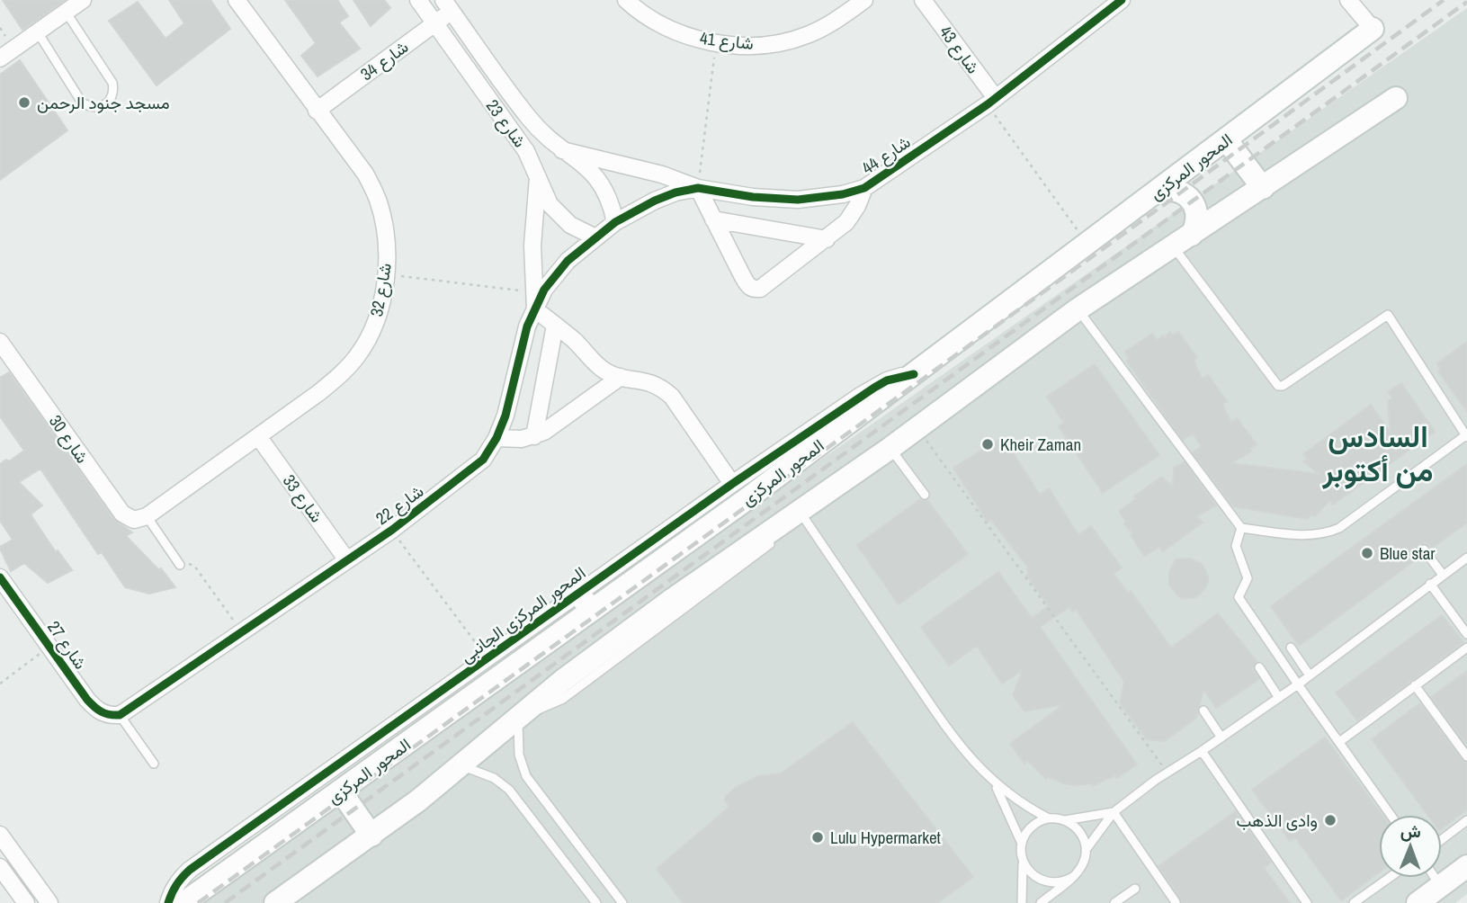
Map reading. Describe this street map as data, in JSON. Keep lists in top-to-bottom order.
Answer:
{
  "streets": {
    "main road": ["المحور المركزى"],
    "street": [
      "شارع 41",
      "شارع 43",
      "شارع 34",
      "شارع 23",
      "شارع 44",
      "شارع 32",
      "شارع 30",
      "شارع 33",
      "شارع 22",
      "المحور المركزى الجانبى",
      "شارع 27"
    ]
  },
  "crossings": [
    ["شارع 43", "شارع 44"],
    ["شارع 34", "شارع 23"],
    ["شارع 34", "شارع 32"],
    ["شارع 23", "شارع 44"],
    ["شارع 23", "شارع 22"],
    ["شارع 44", "شارع 22"],
    ["المحور المركزى", "المحور المركزى الجانبى"],
    ["شارع 32", "شارع 30"],
    ["شارع 32", "شارع 33"],
    ["شارع 33", "شارع 22"],
    ["شارع 22", "شارع 27"]
  ],
  "districts": ["السادس من أكتوبر"],
  "places": [
    "مسجد جنود الرحمن",
    "Kheir Zaman",
    "Blue star",
    "وادى الذهب",
    "Lulu Hypermarket"
  ],
  "north": "top"
}
